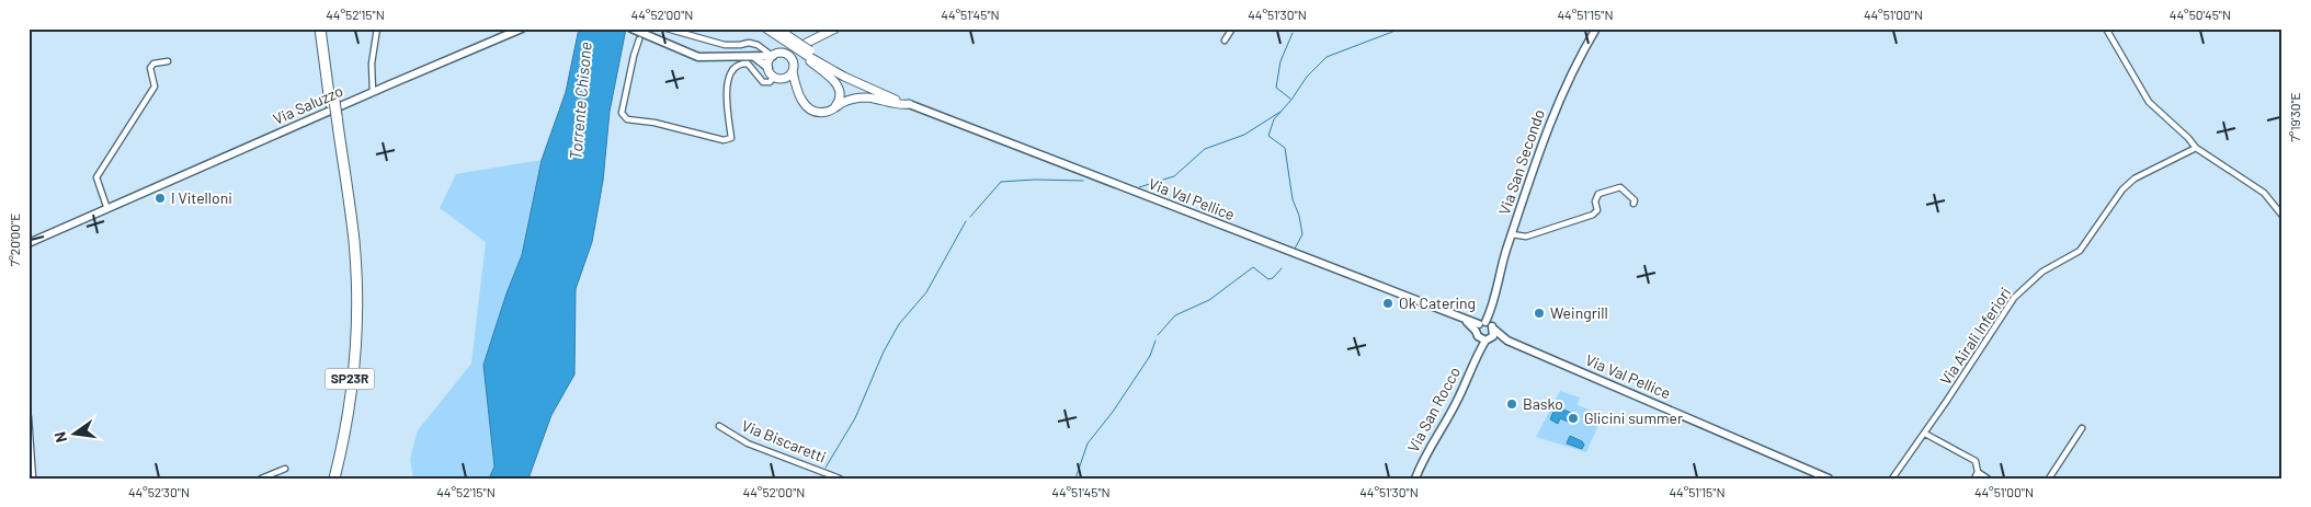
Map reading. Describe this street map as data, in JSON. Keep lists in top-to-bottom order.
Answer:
{
  "streets": {
    "highway": ["SP23R"],
    "street": [
      "Via Saluzzo",
      "Via San Secondo",
      "Via Val Pellice",
      "Via Airali Inferiori",
      "Via San Rocco",
      "Via Biscaretti"
    ]
  },
  "crossings": [
    ["Via San Secondo", "Via Val Pellice"],
    ["Via San Secondo", "Via San Rocco"],
    ["Via Val Pellice", "Via San Rocco"]
  ],
  "water": ["Torrente Chisone"],
  "places": [
    "I Vitelloni",
    "Ok Catering",
    "Weingrill",
    "Basko",
    "Glicini summer"
  ],
  "north": "left",
  "coordinates": [
    "44°52'15\"N",
    "44°52'00\"N",
    "44°51'45\"N",
    "44°51'30\"N",
    "44°51'15\"N",
    "44°51'00\"N",
    "44°50'45\"N",
    "7°19'30\"E",
    "7°20'00\"E",
    "44°52'30\"N"
  ]
}
